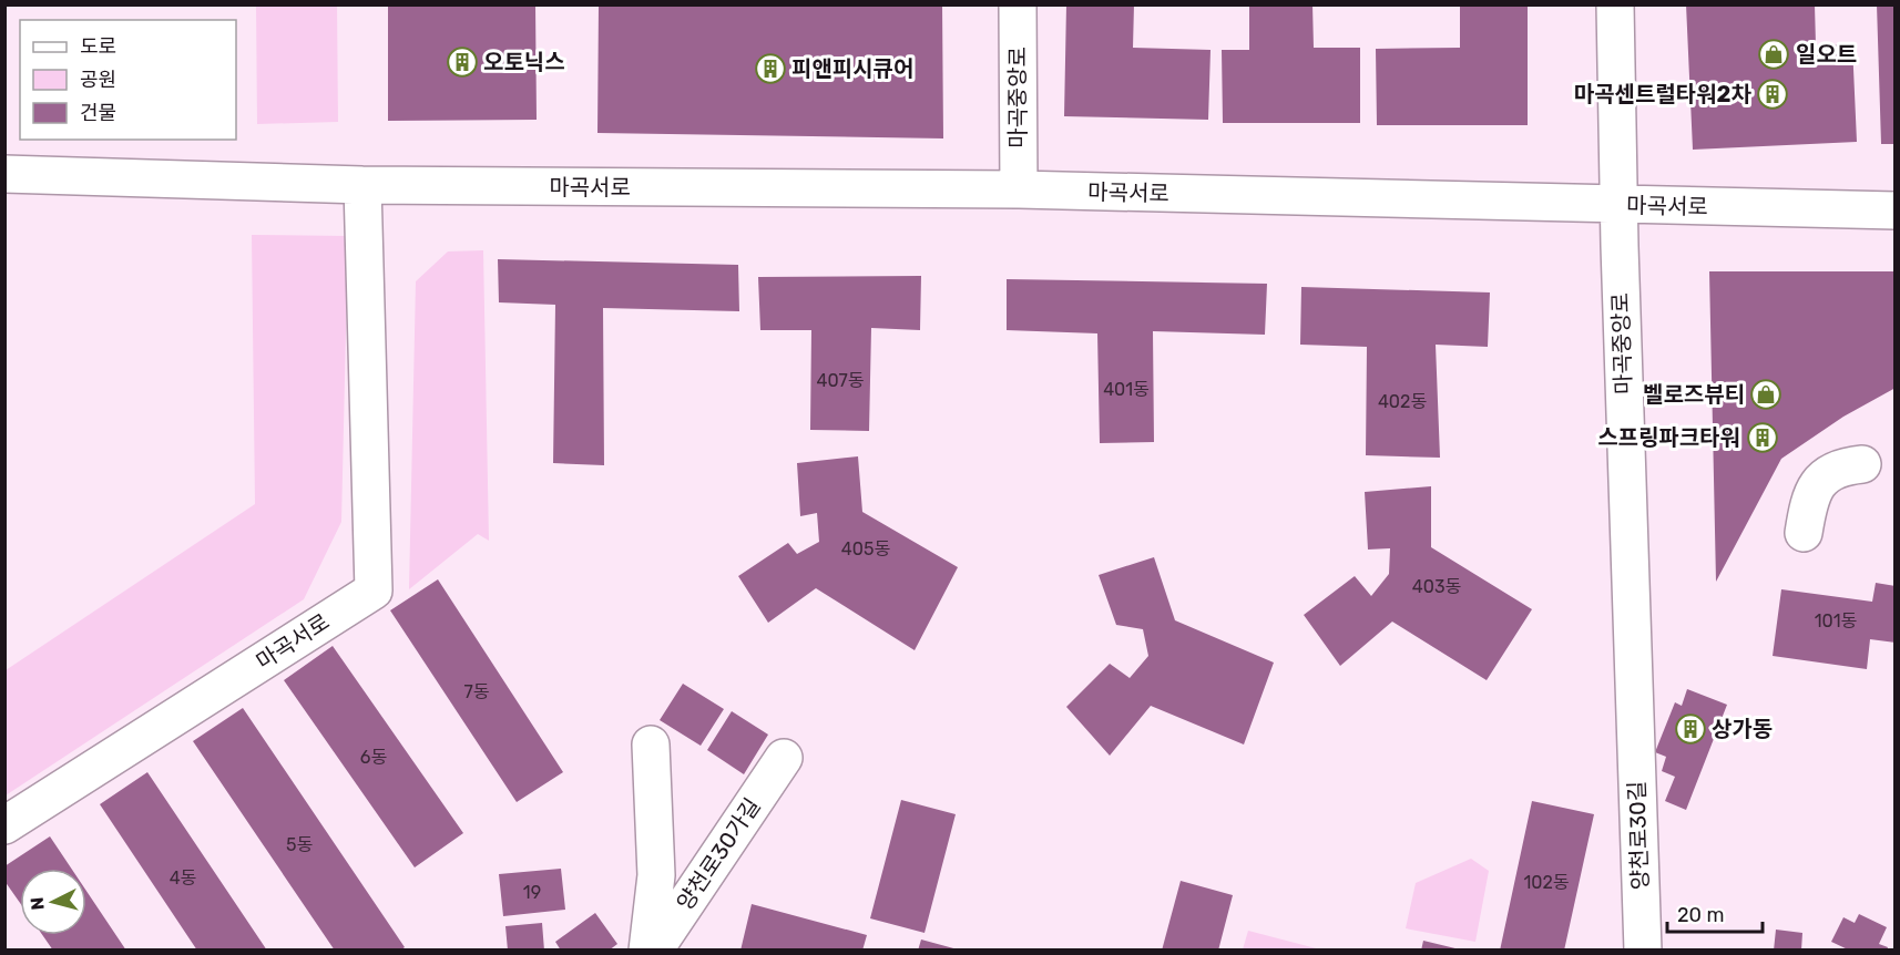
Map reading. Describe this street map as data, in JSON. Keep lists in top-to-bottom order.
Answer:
{
  "streets": {
    "street": [
      "마곡중앙로",
      "마곡서로",
      "양천로30길",
      "양천로30가길"
    ]
  },
  "crossings": [
    ["마곡중앙로", "마곡서로"],
    ["마곡중앙로", "양천로30길"]
  ],
  "places": {
    "shop": ["일오트", "벨로즈뷰티"],
    "building": [
      "오토닉스",
      "피앤피시큐어",
      "마곡센트럴타워2차",
      "스프링파크타워",
      "상가동"
    ]
  },
  "house_numbers": [
    "407동",
    "401동",
    "402동",
    "405동",
    "403동",
    "101동",
    "7동",
    "6동",
    "5동",
    "4동",
    "102동",
    "19"
  ],
  "legend": ["도로", "공원", "건물"],
  "scale_bar": "20 m",
  "north": "left"
}
